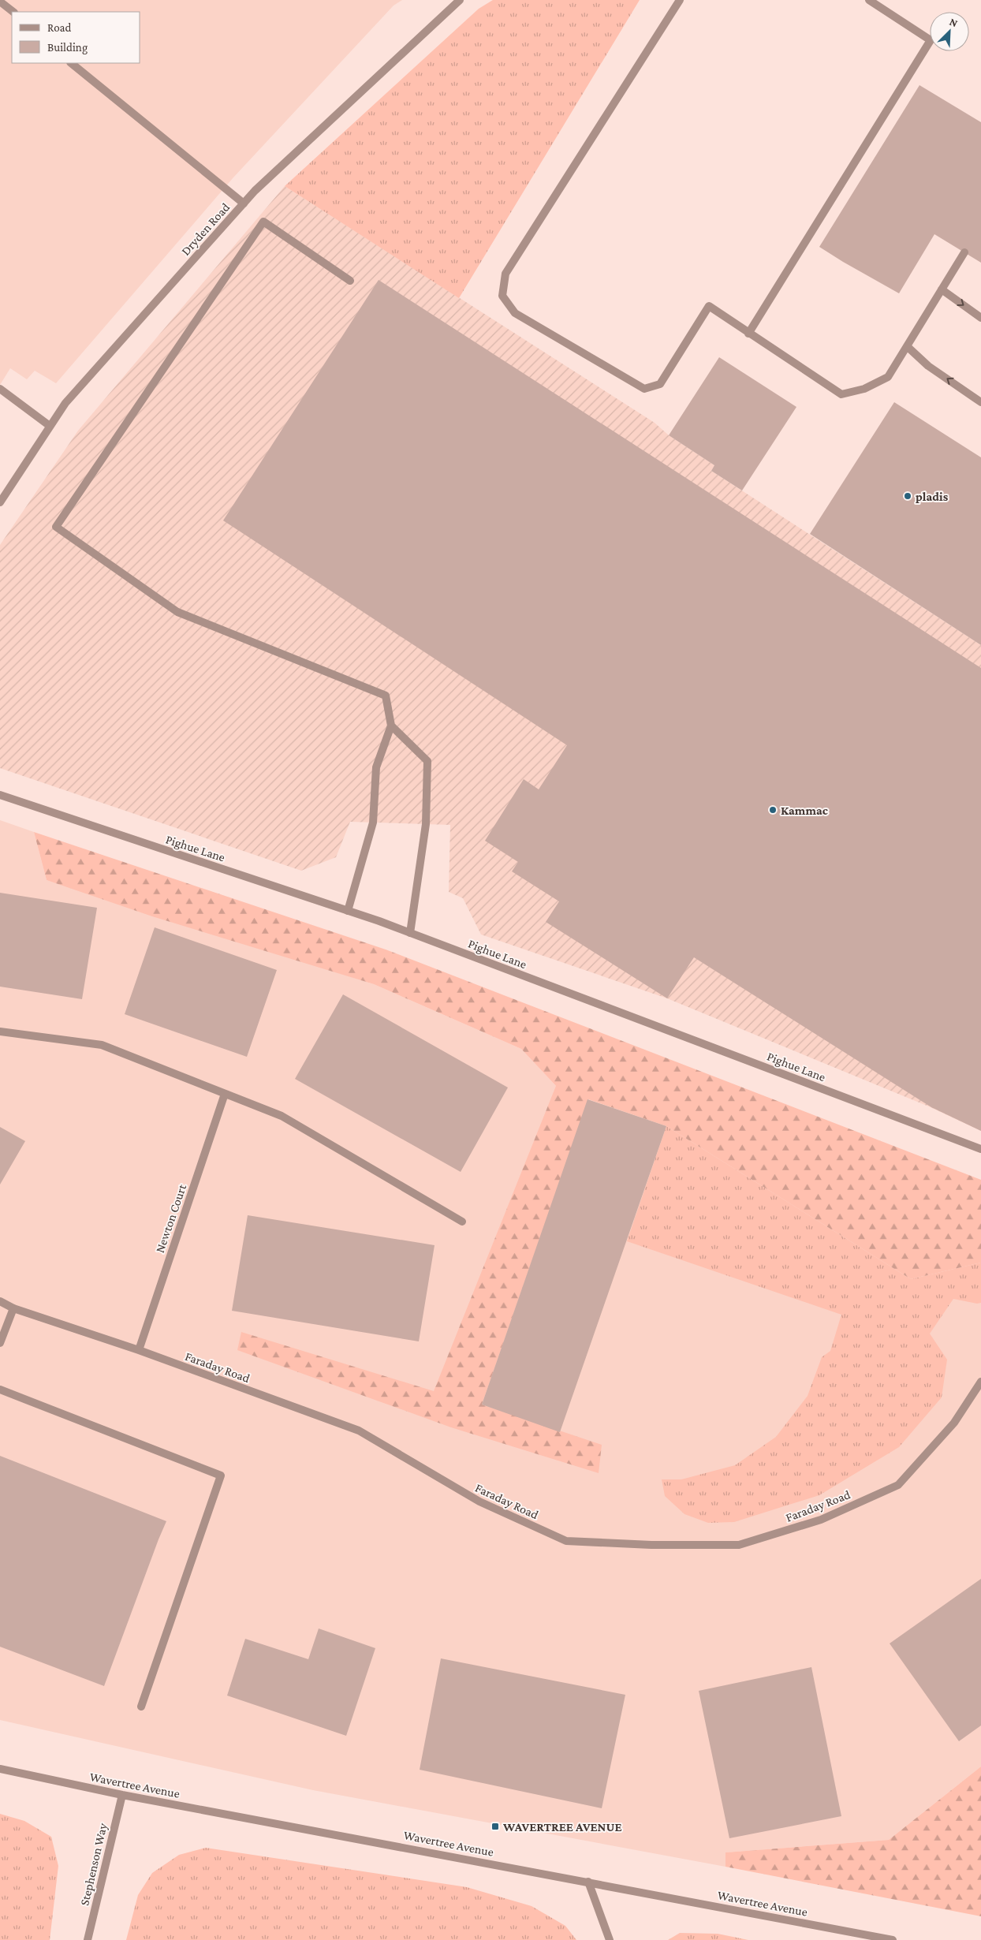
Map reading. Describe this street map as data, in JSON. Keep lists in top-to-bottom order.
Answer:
{
  "streets": {
    "street": [
      "Dryden Road",
      "Pighue Lane",
      "Newton Court",
      "Faraday Road",
      "Wavertree Avenue",
      "Stephenson Way"
    ]
  },
  "crossings": [
    ["Newton Court", "Faraday Road"],
    ["Wavertree Avenue", "Stephenson Way"]
  ],
  "places": {
    "other": ["pladis", "Kammac"],
    "transit": ["WAVERTREE AVENUE"]
  },
  "legend": ["Road", "Building"],
  "north": "top right"
}
